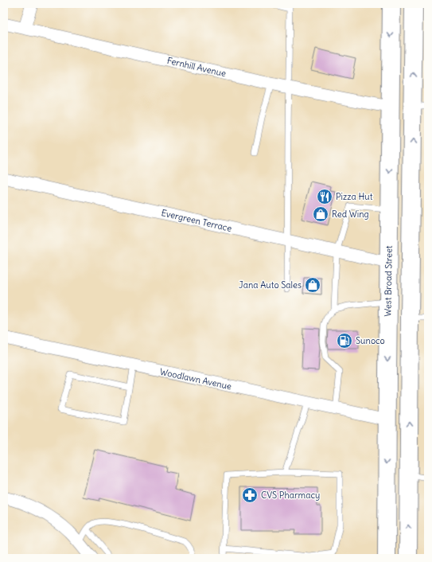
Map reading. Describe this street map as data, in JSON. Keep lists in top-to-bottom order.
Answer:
{
  "streets": {
    "main road": ["West Broad Street"],
    "street": ["Fernhill Avenue", "Evergreen Terrace", "Woodlawn Avenue"]
  },
  "crossings": [
    ["Fernhill Avenue", "West Broad Street"],
    ["Evergreen Terrace", "West Broad Street"],
    ["West Broad Street", "Woodlawn Avenue"]
  ],
  "places": {
    "restaurant": ["Pizza Hut"],
    "shop": ["Red Wing", "Jana Auto Sales"],
    "fuel station": ["Sunoco"],
    "pharmacy": ["CVS Pharmacy"]
  }
}
